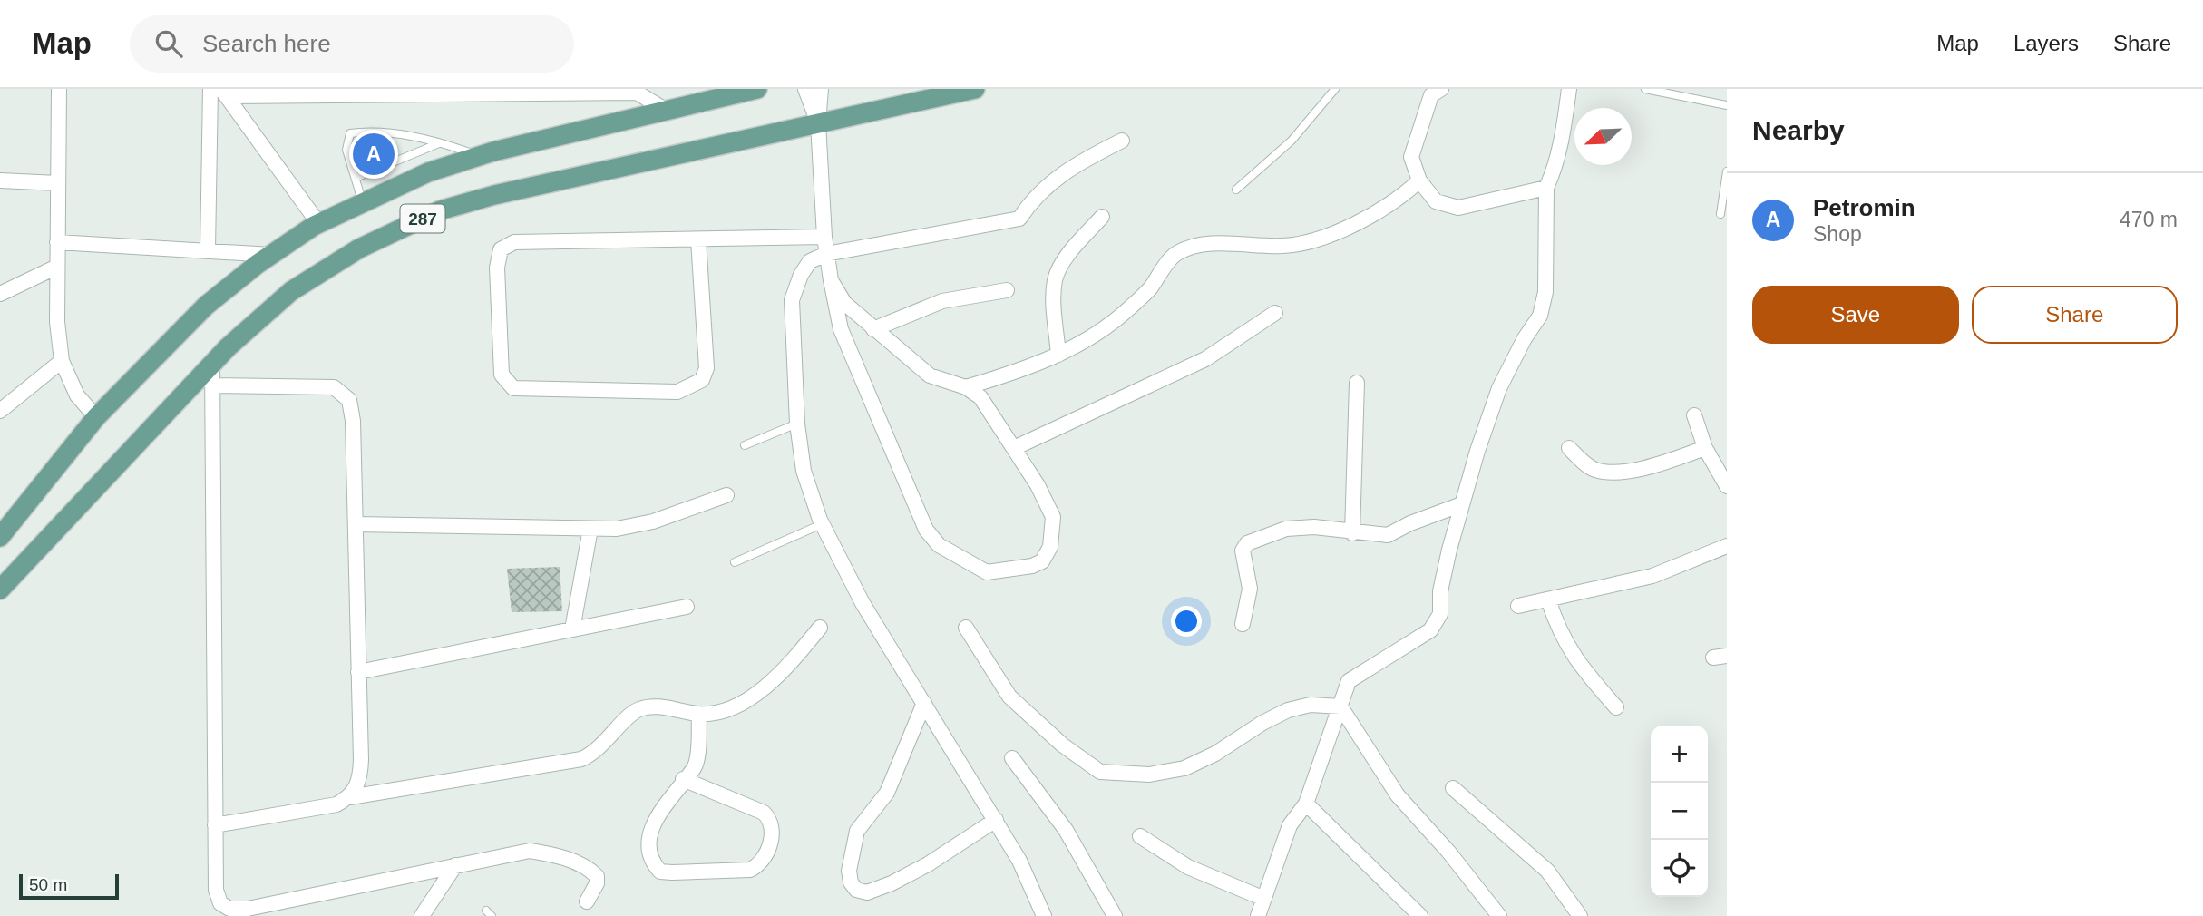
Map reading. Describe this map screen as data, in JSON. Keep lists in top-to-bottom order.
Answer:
{
  "streets": {
    "main road": ["287"]
  },
  "scale_bar": "50 m",
  "north": "bottom left",
  "page": {
    "header": "Map",
    "search": "Search here",
    "nav": ["Map", "Layers", "Share"],
    "heading": "Nearby",
    "pins": "A",
    "list": [
      {
        "mark": "A",
        "name": "Petromin",
        "note": "Shop",
        "value": "470 m"
      }
    ],
    "buttons": ["Save", "Share"],
    "map_buttons": ["+", "−"],
    "scale": "50 m"
  }
}
